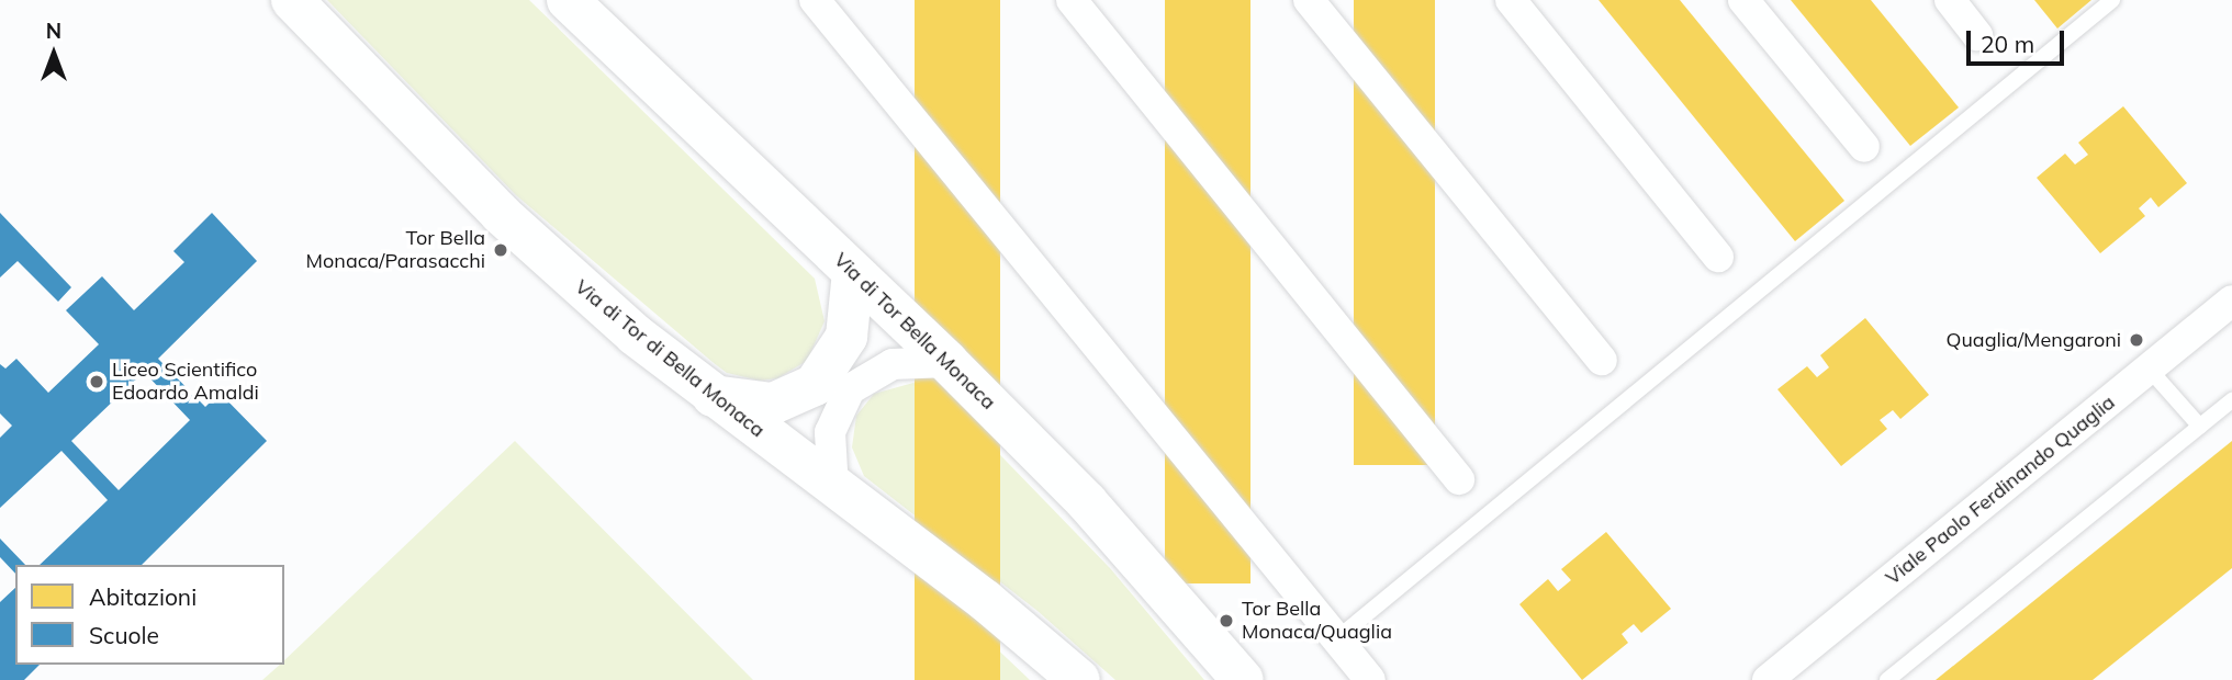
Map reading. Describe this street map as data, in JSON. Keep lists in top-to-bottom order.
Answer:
{
  "streets": {
    "main road": ["Via di Tor Bella Monaca", "Via di Tor di Bella Monaca"],
    "street": ["Viale Paolo Ferdinando Quaglia"]
  },
  "places": [
    "Tor Bella Monaca/Parasacchi",
    "Quaglia/Mengaroni",
    "Liceo Scientifico Edoardo Amaldi",
    "Tor Bella Monaca/Quaglia"
  ],
  "legend": ["Abitazioni", "Scuole"],
  "scale_bar": "20 m",
  "north": "top"
}
